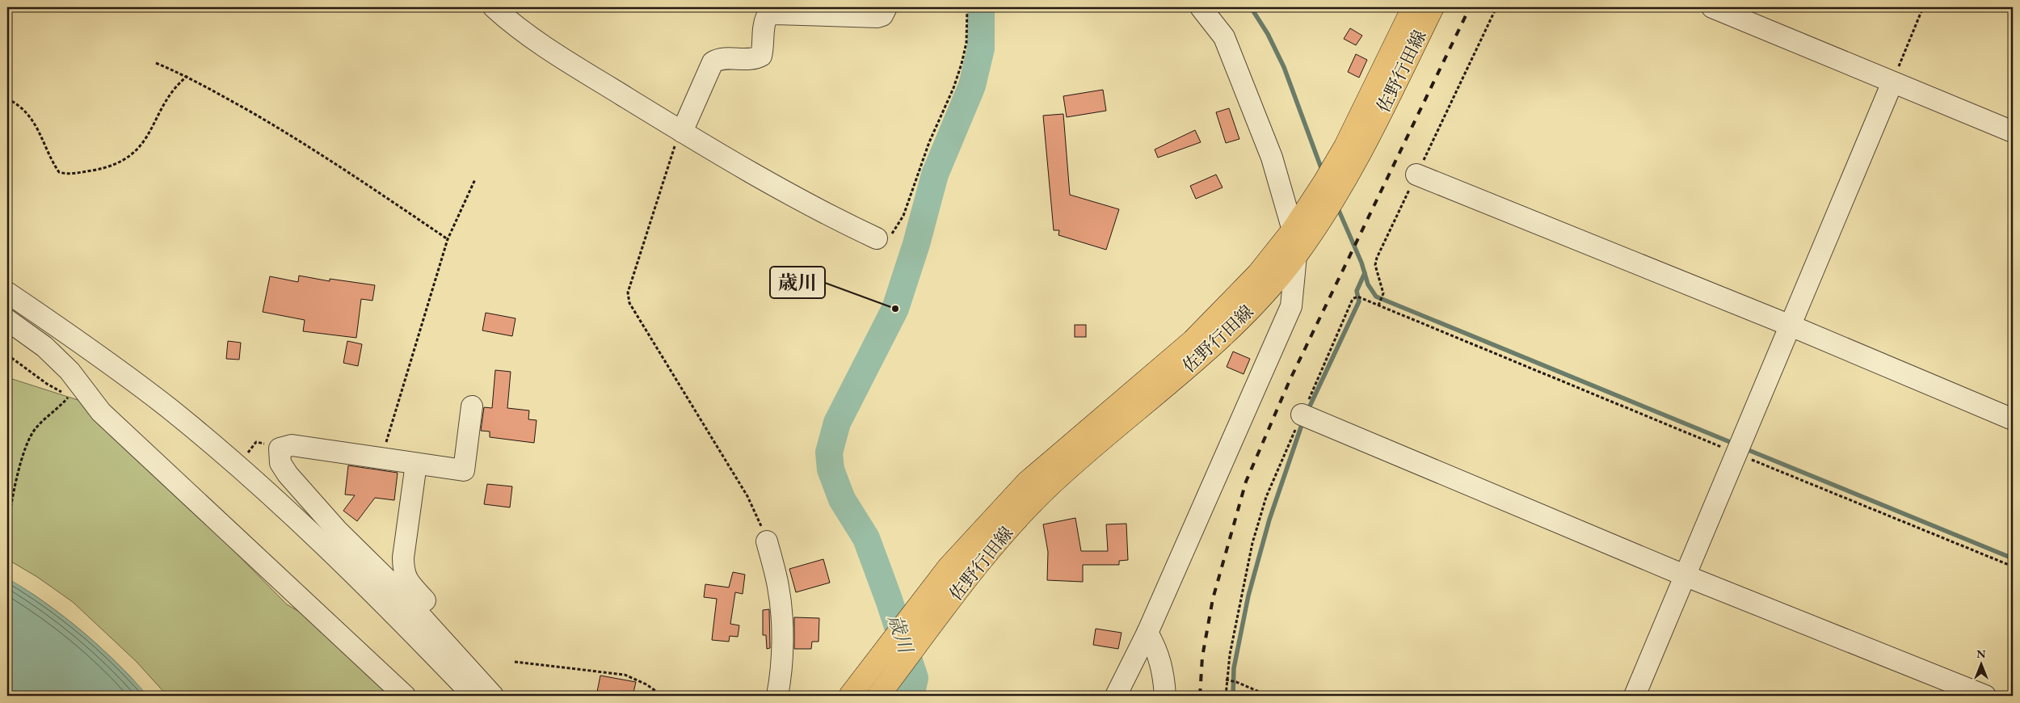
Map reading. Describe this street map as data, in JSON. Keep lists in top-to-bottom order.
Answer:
{
  "streets": {
    "main road": ["佐野行田線"]
  },
  "water": ["歳川"],
  "places": ["歳川"],
  "north": "top"
}
